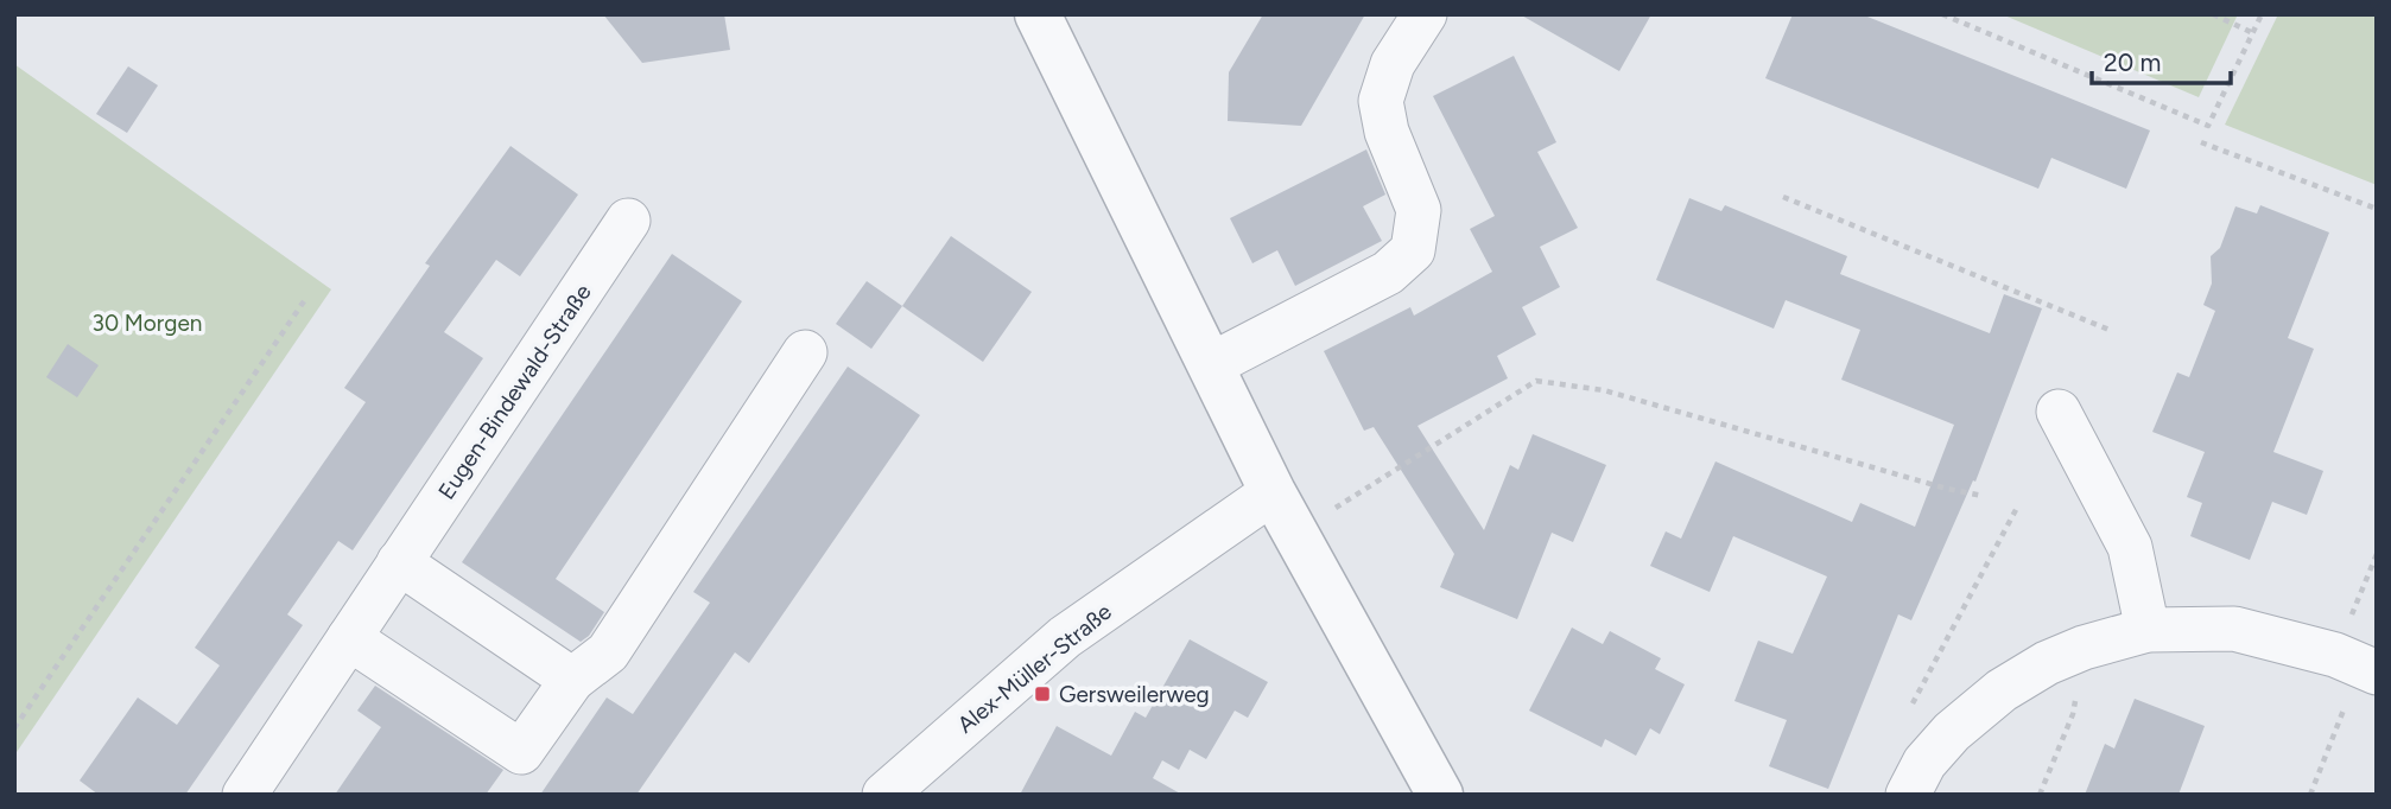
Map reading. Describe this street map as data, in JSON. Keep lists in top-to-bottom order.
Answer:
{
  "streets": {
    "street": ["Eugen-Bindewald-Straße", "Alex-Müller-Straße"]
  },
  "parks": ["30 Morgen"],
  "places": {
    "transit": ["Gersweilerweg"]
  },
  "scale_bar": "20 m"
}
